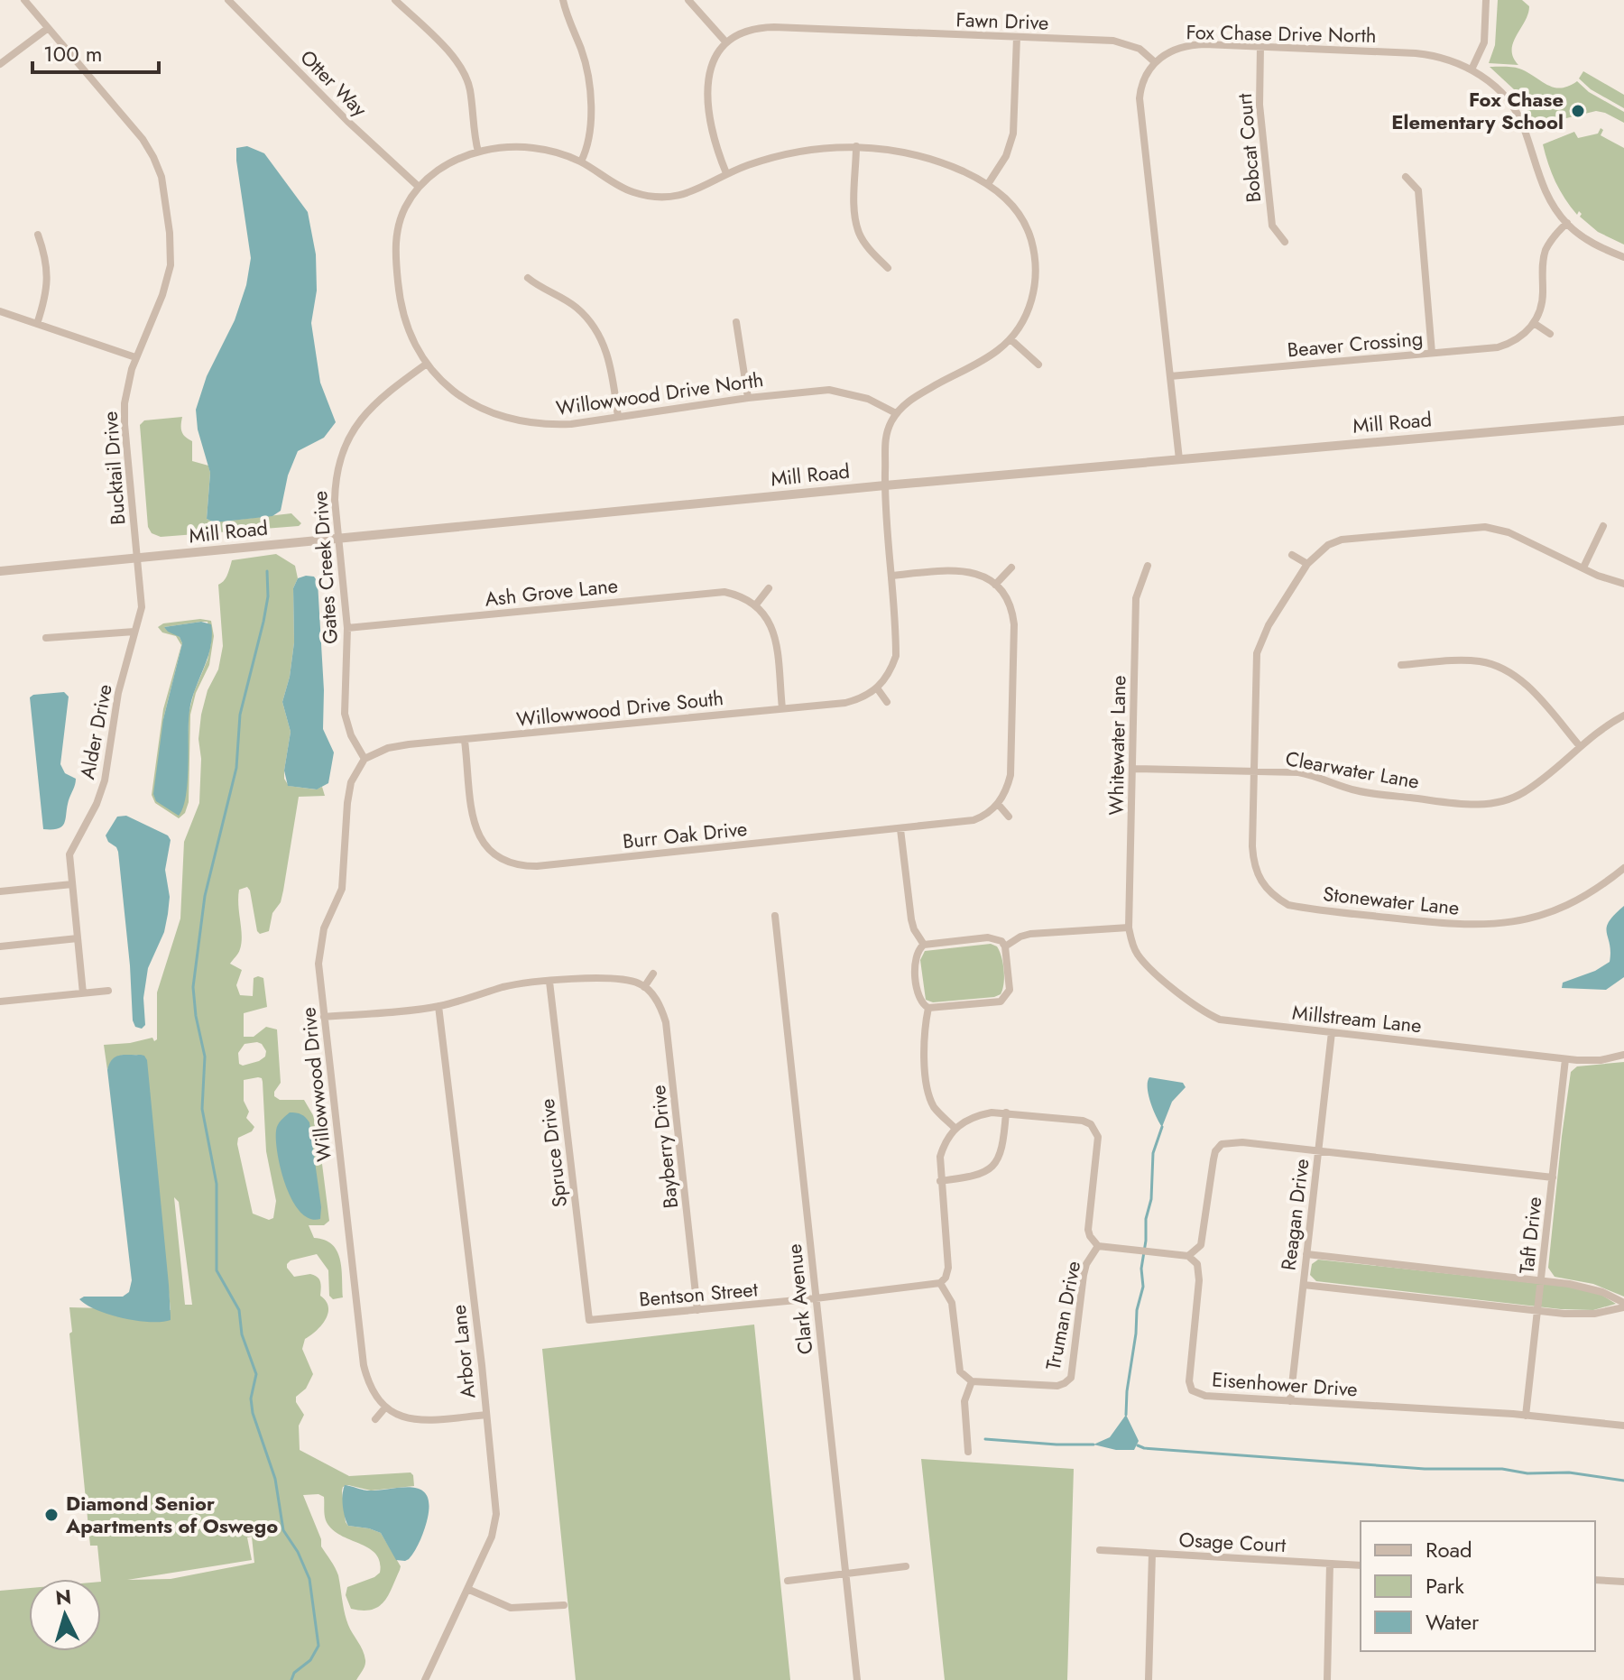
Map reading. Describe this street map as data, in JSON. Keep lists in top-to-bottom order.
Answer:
{
  "streets": {
    "street": [
      "Fawn Drive",
      "Fox Chase Drive North",
      "Otter Way",
      "Bobcat Court",
      "Beaver Crossing",
      "Willowwood Drive North",
      "Mill Road",
      "Bucktail Drive",
      "Gates Creek Drive",
      "Ash Grove Lane",
      "Willowwood Drive South",
      "Alder Drive",
      "Whitewater Lane",
      "Clearwater Lane",
      "Burr Oak Drive",
      "Stonewater Lane",
      "Millstream Lane",
      "Willowwood Drive",
      "Bayberry Drive",
      "Spruce Drive",
      "Reagan Drive",
      "Taft Drive",
      "Bentson Street",
      "Clark Avenue",
      "Truman Drive",
      "Arbor Lane",
      "Eisenhower Drive",
      "Osage Court"
    ]
  },
  "crossings": [
    ["Fawn Drive", "Fox Chase Drive North"],
    ["Fox Chase Drive North", "Bobcat Court"],
    ["Otter Way", "Willowwood Drive North"],
    ["Willowwood Drive North", "Gates Creek Drive"],
    ["Mill Road", "Bucktail Drive"],
    ["Mill Road", "Gates Creek Drive"],
    ["Mill Road", "Alder Drive"],
    ["Bucktail Drive", "Alder Drive"],
    ["Gates Creek Drive", "Ash Grove Lane"],
    ["Gates Creek Drive", "Willowwood Drive South"],
    ["Gates Creek Drive", "Willowwood Drive"],
    ["Willowwood Drive South", "Burr Oak Drive"],
    ["Willowwood Drive South", "Willowwood Drive"],
    ["Whitewater Lane", "Clearwater Lane"],
    ["Whitewater Lane", "Millstream Lane"],
    ["Clearwater Lane", "Stonewater Lane"],
    ["Millstream Lane", "Reagan Drive"],
    ["Millstream Lane", "Taft Drive"],
    ["Bayberry Drive", "Bentson Street"],
    ["Spruce Drive", "Bentson Street"],
    ["Reagan Drive", "Eisenhower Drive"],
    ["Taft Drive", "Eisenhower Drive"],
    ["Bentson Street", "Clark Avenue"]
  ],
  "places": ["Fox Chase Elementary School", "Diamond Senior Apartments of Oswego"],
  "legend": ["Road", "Park", "Water"],
  "scale_bar": "100 m",
  "north": "top"
}
